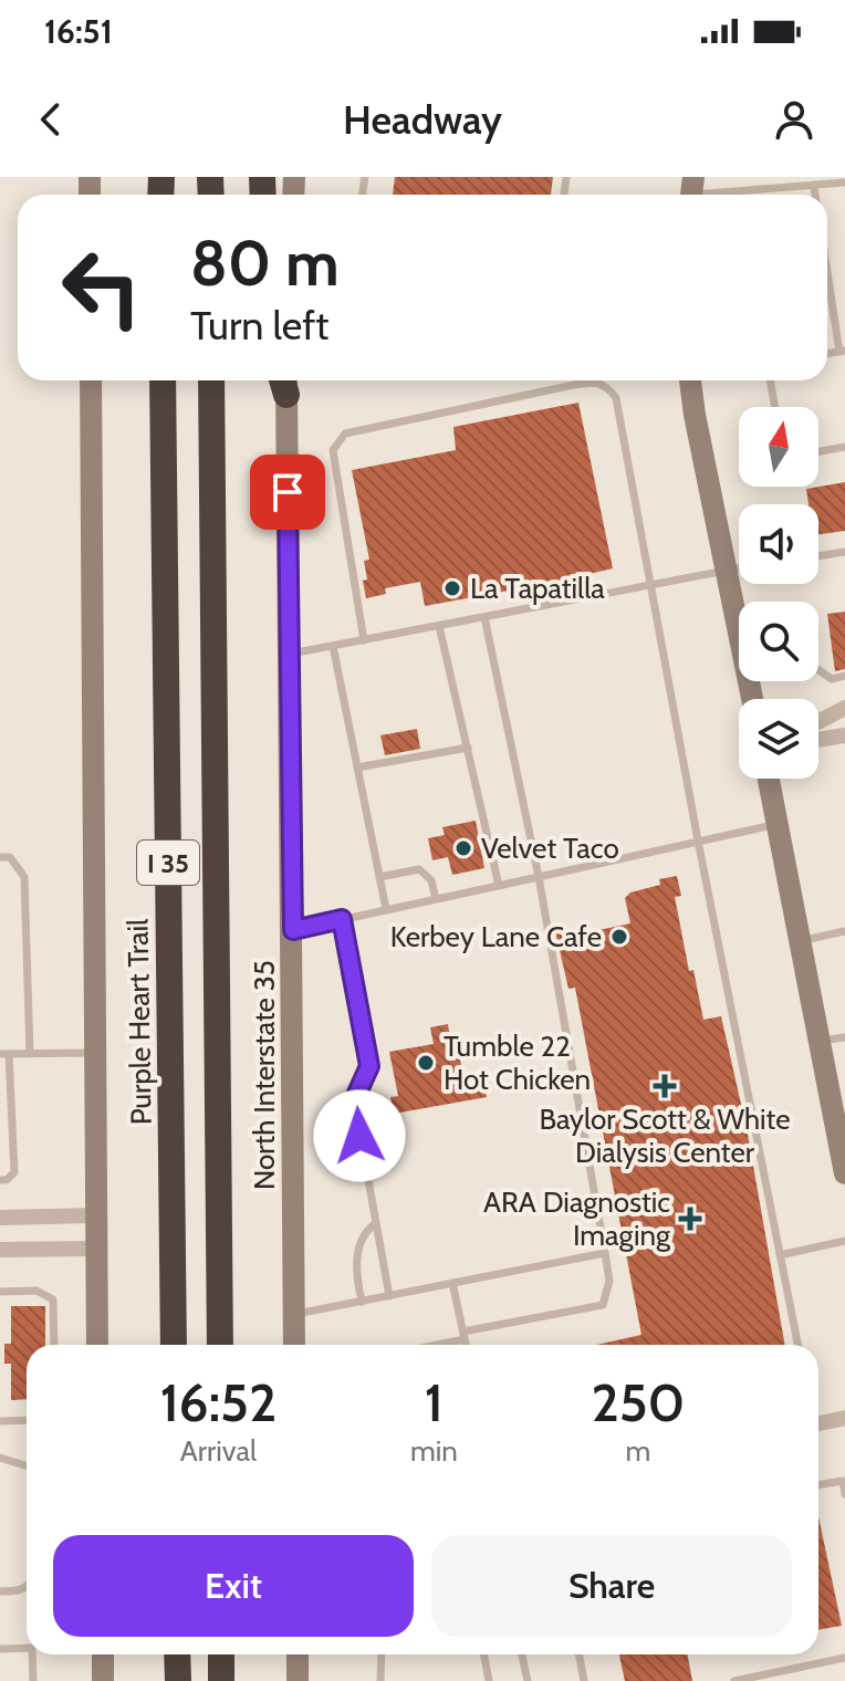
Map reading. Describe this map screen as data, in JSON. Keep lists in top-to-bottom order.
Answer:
{
  "streets": {
    "highway": ["I 35", "Purple Heart Trail"],
    "main road": ["North Interstate 35"]
  },
  "places": {
    "other": [
      "La Tapatilla",
      "Velvet Taco",
      "Kerbey Lane Cafe",
      "Tumble 22 Hot Chicken"
    ],
    "health": ["Baylor Scott & White Dialysis Center", "ARA Diagnostic Imaging"]
  },
  "north": "top",
  "page": {
    "status": "16:51",
    "header": "Headway",
    "turn": ["80 m", "Turn left"],
    "eta": [
      "16:52",
      "Arrival",
      "1",
      "min",
      "250",
      "m"
    ],
    "buttons": ["Exit", "Share"]
  }
}
